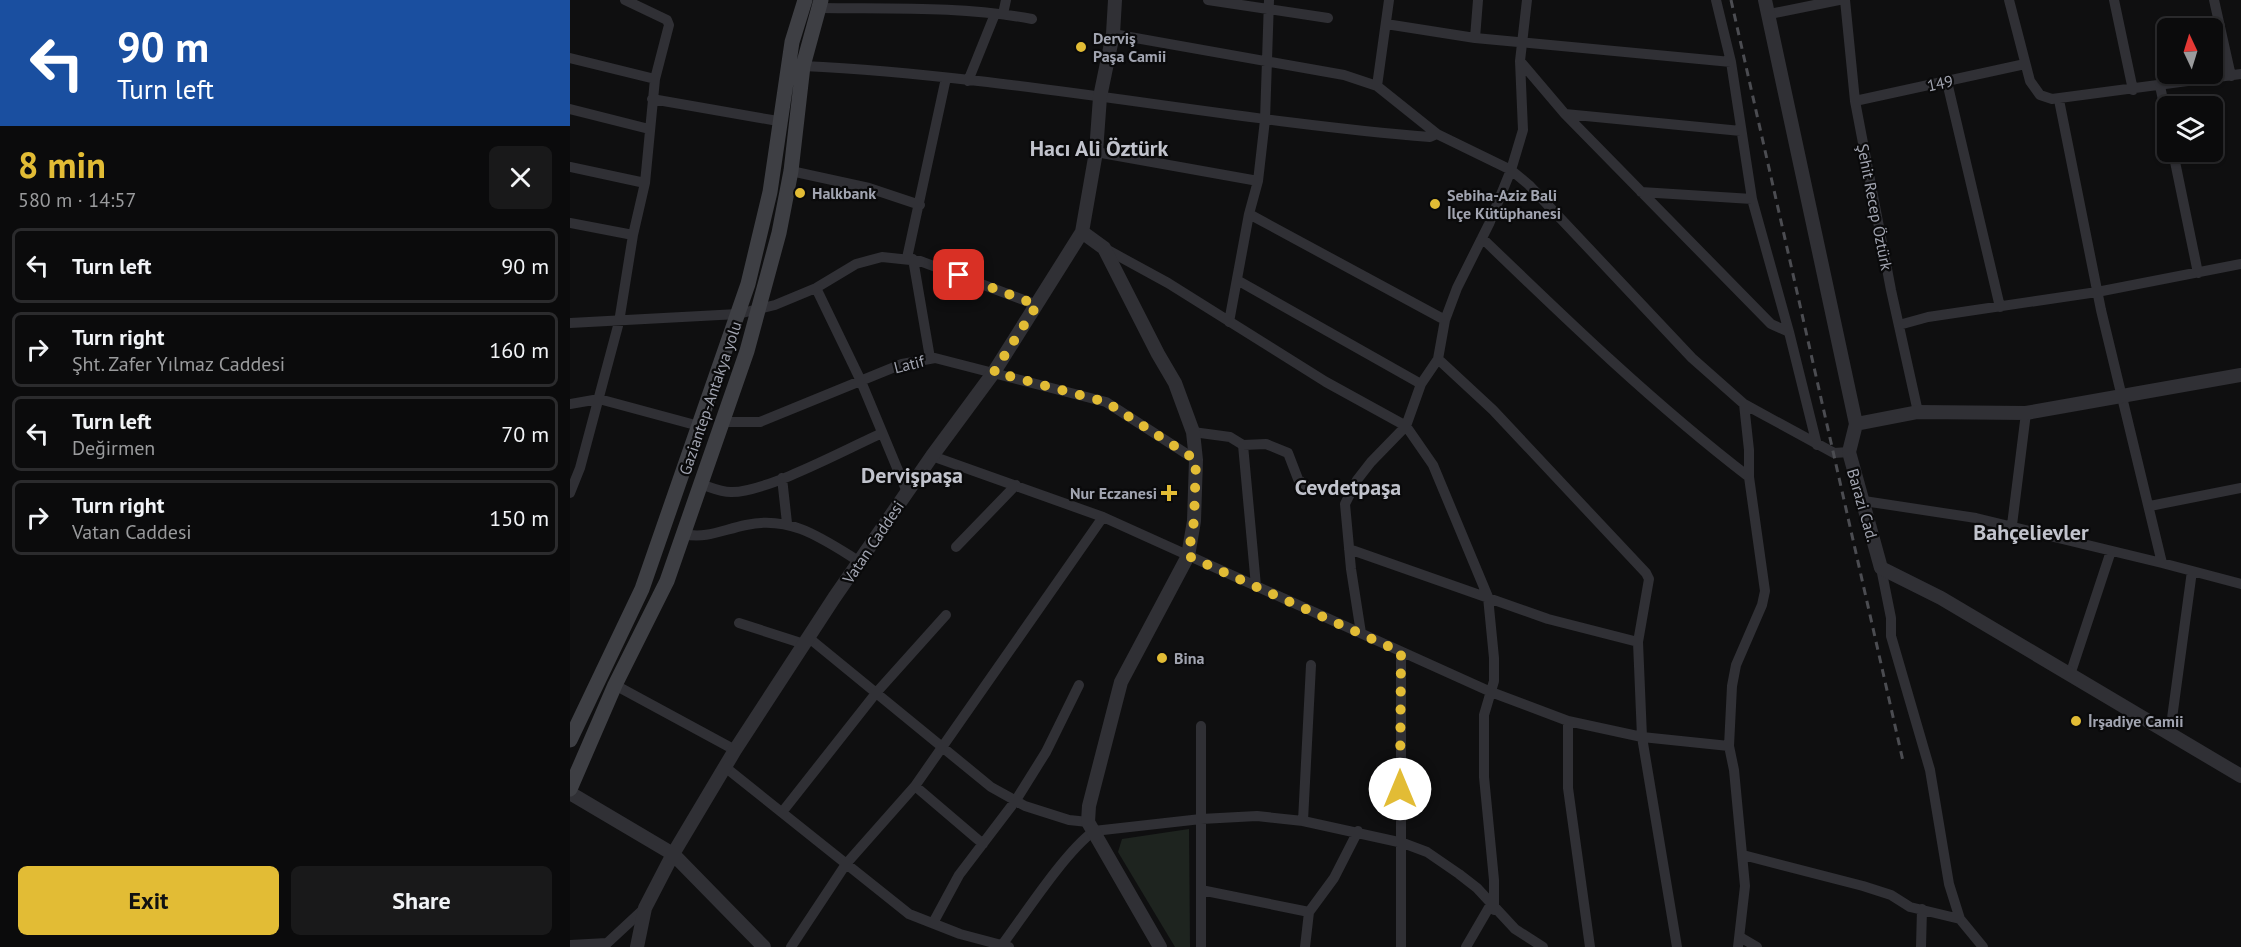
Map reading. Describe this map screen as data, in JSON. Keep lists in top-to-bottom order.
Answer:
{
  "streets": {
    "main road": ["Gaziantep-Antakya yolu"],
    "street": [
      "149",
      "Şehit Recep Öztürk",
      "Latif",
      "Barazi Cad.",
      "Vatan Caddesi"
    ]
  },
  "crossings": [
    ["149", "Şehit Recep Öztürk"],
    ["Latif", "Gaziantep-Antakya yolu"],
    ["Latif", "Vatan Caddesi"]
  ],
  "districts": [
    "Hacı Ali Öztürk",
    "Dervişpaşa",
    "Cevdetpaşa",
    "Bahçelievler"
  ],
  "places": {
    "other": [
      "Derviş Paşa Camii",
      "Halkbank",
      "Sebiha-Aziz Bali İlçe Kütüphanesi",
      "Bina",
      "İrşadiye Camii"
    ],
    "health": ["Nur Eczanesi"]
  },
  "north": "top",
  "page": {
    "turn": ["90 m", "Turn left"],
    "heading": ["8 min", "580 m · 14:57"],
    "list": [
      {
        "name": "Turn left",
        "value": "90 m"
      },
      {
        "name": "Turn right",
        "note": "Şht. Zafer Yılmaz Caddesi",
        "value": "160 m"
      },
      {
        "name": "Turn left",
        "note": "Değirmen",
        "value": "70 m"
      },
      {
        "name": "Turn right",
        "note": "Vatan Caddesi",
        "value": "150 m"
      }
    ],
    "buttons": ["Exit", "Share"]
  }
}
